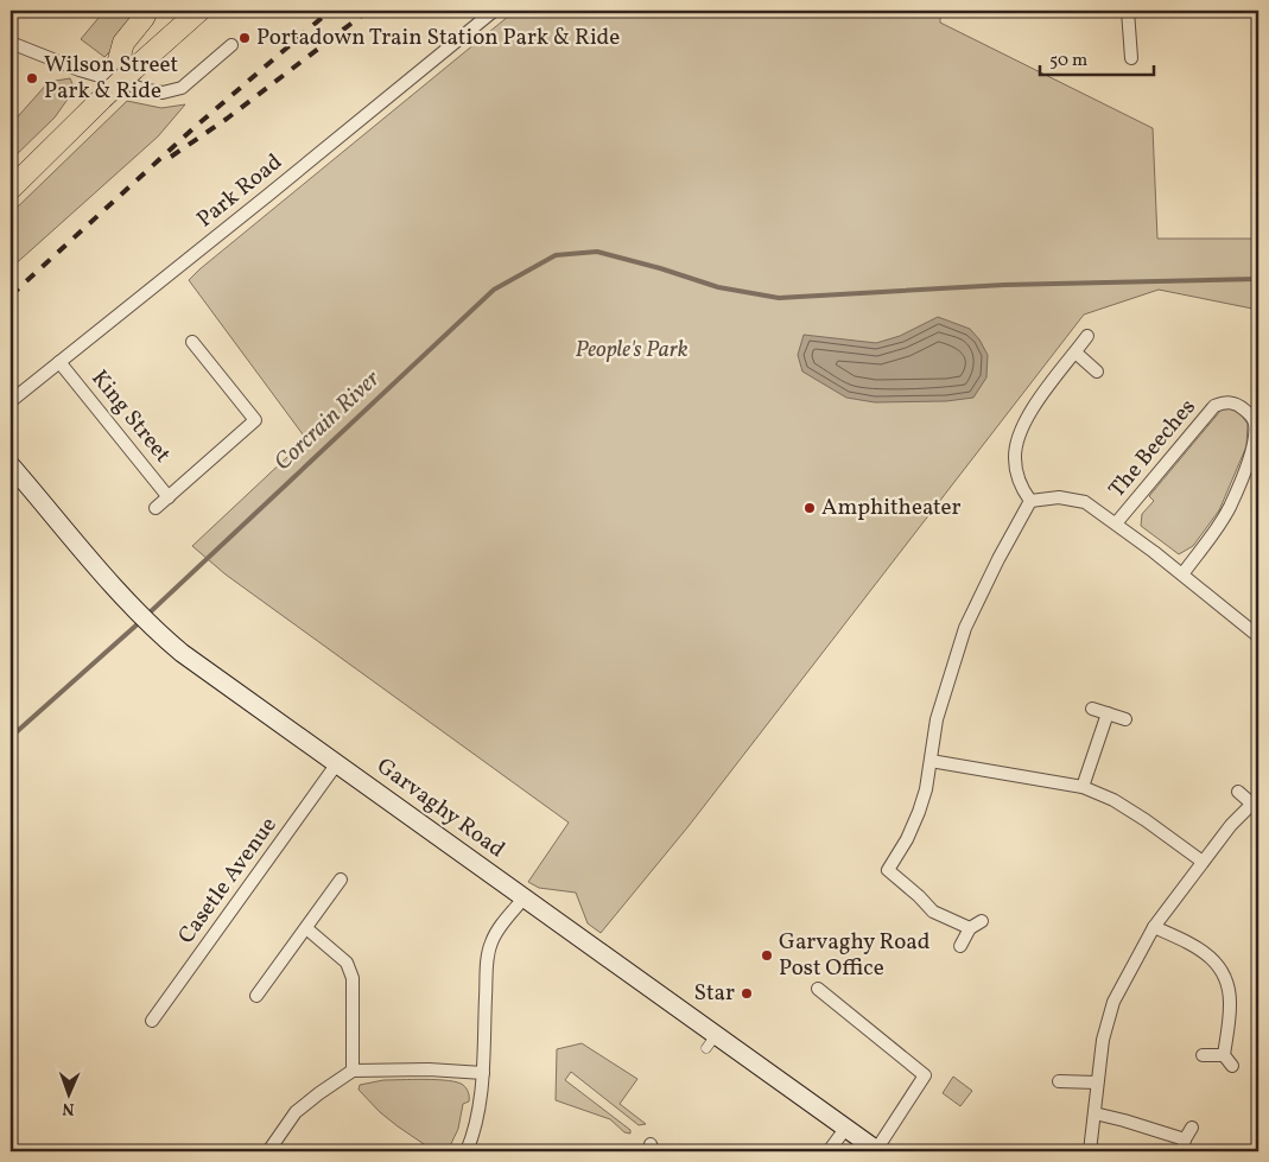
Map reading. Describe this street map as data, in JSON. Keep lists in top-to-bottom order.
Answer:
{
  "streets": {
    "main road": ["Garvaghy Road"],
    "street": [
      "Park Road",
      "King Street",
      "The Beeches",
      "Casetle Avenue"
    ]
  },
  "crossings": [
    ["Park Road", "King Street"],
    ["Garvaghy Road", "Casetle Avenue"]
  ],
  "water": ["Corcrain River"],
  "parks": ["People's Park"],
  "places": [
    "Portadown Train Station Park & Ride",
    "Wilson Street Park & Ride",
    "Amphitheater",
    "Garvaghy Road Post Office",
    "Star"
  ],
  "scale_bar": "50 m",
  "north": "bottom"
}
